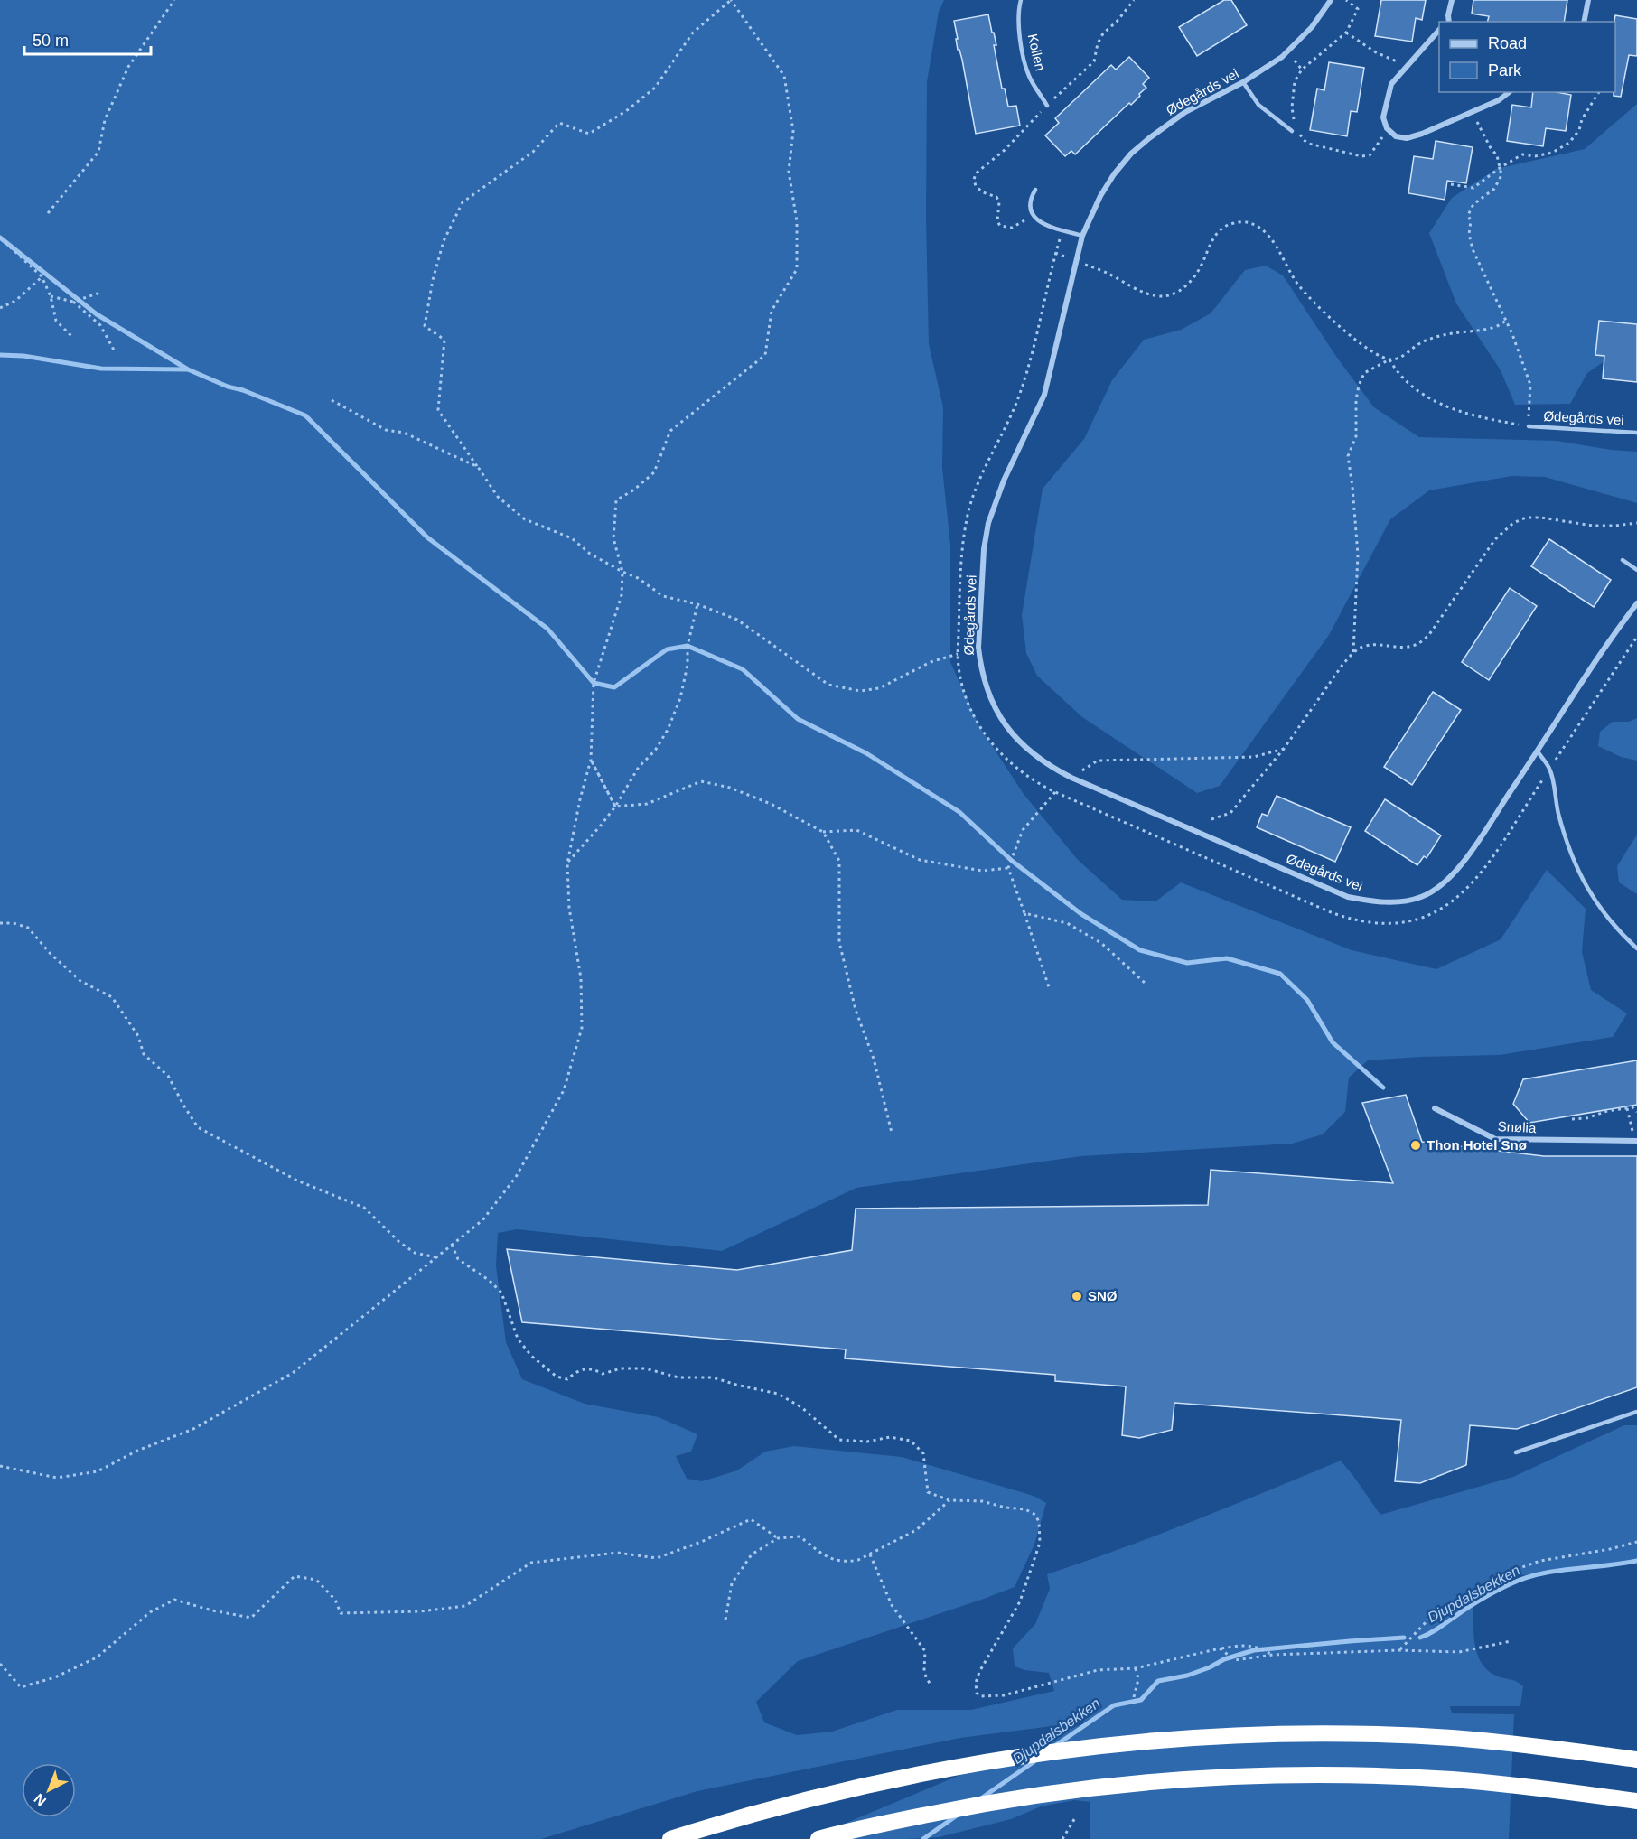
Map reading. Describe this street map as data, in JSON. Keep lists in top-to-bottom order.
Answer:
{
  "streets": {
    "street": ["Ødegårds vei", "Snølia"],
    "lane": ["Kollen"]
  },
  "water": ["Djupdalsbekken"],
  "places": ["Thon Hotel Snø", "SNØ"],
  "legend": ["Road", "Park"],
  "scale_bar": "50 m",
  "north": "bottom left"
}
